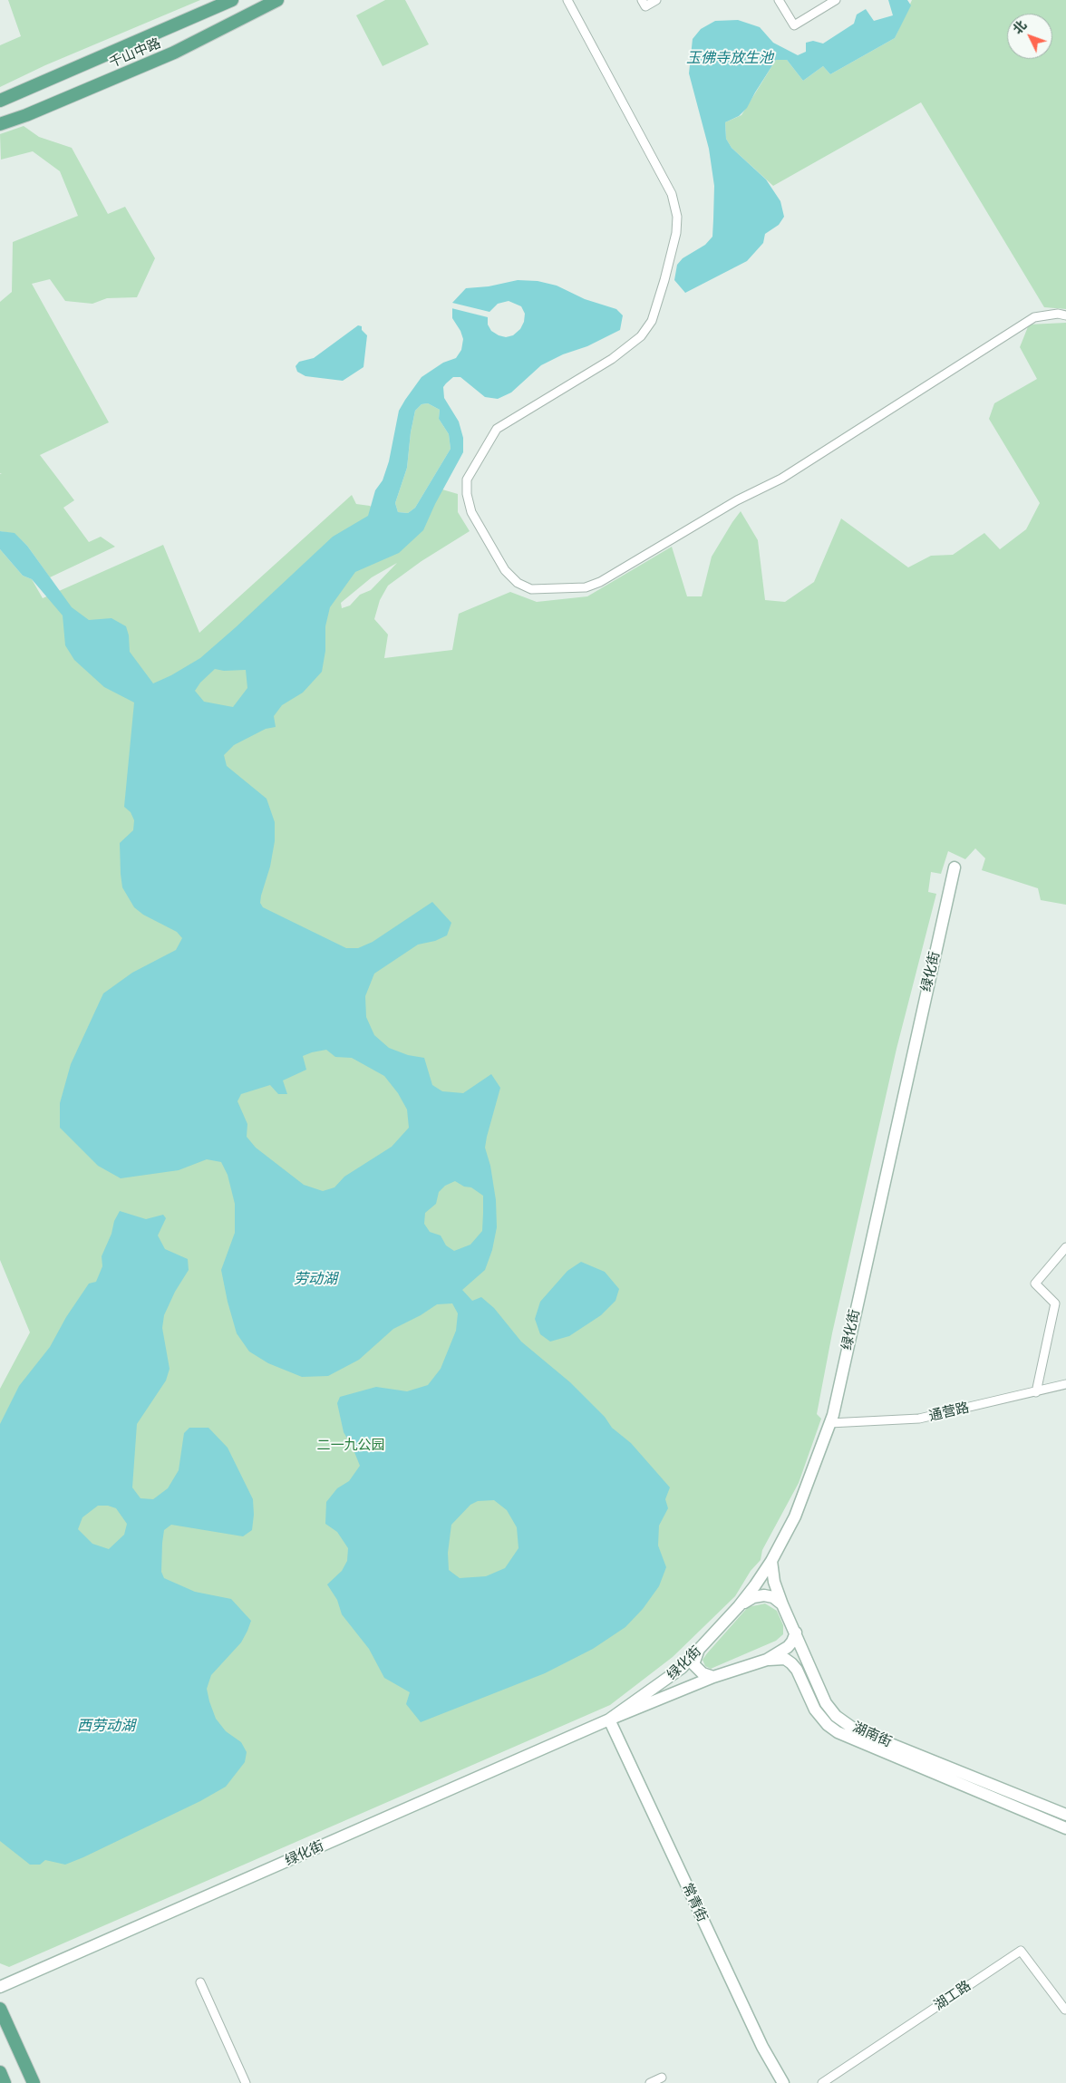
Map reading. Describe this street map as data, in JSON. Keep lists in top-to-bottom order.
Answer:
{
  "streets": {
    "main road": [
      "千山中路",
      "绿化街",
      "湖南街",
      "常青街"
    ],
    "street": ["通营路", "湖工路"]
  },
  "crossings": [
    ["绿化街", "通营路"],
    ["绿化街", "湖南街"],
    ["绿化街", "常青街"]
  ],
  "water": ["玉佛寺放生池", "劳动湖", "西劳动湖"],
  "parks": ["二一九公园"],
  "north": "top left"
}
